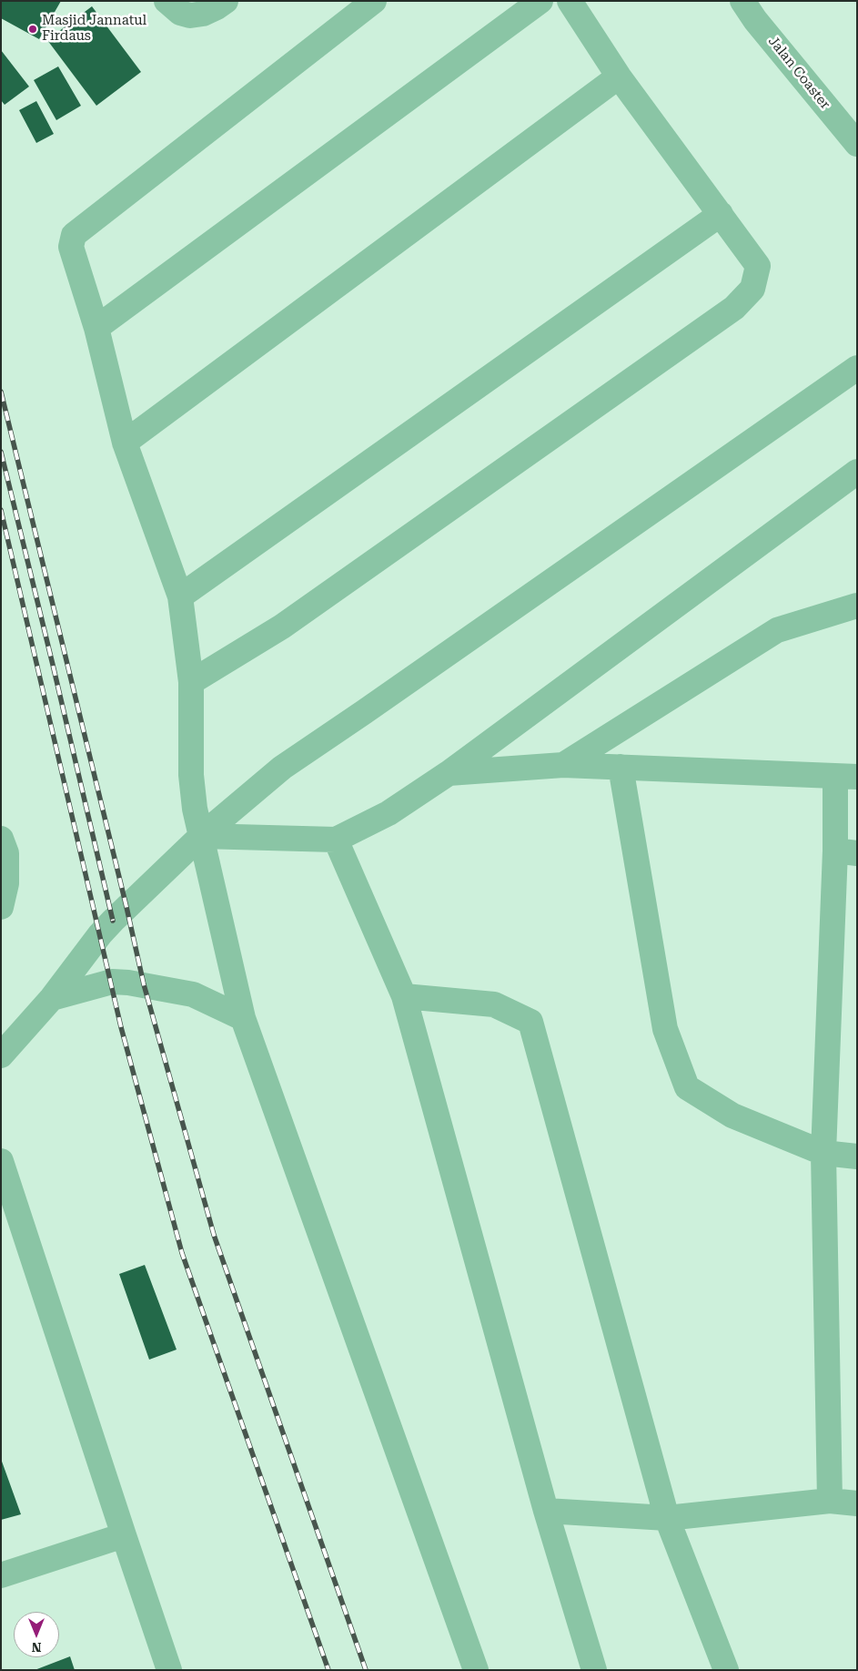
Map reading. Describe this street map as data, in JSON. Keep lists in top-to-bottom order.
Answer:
{
  "streets": {
    "lane": ["Jalan Coaster"]
  },
  "places": ["Masjid Jannatul Firdaus"],
  "north": "bottom"
}
